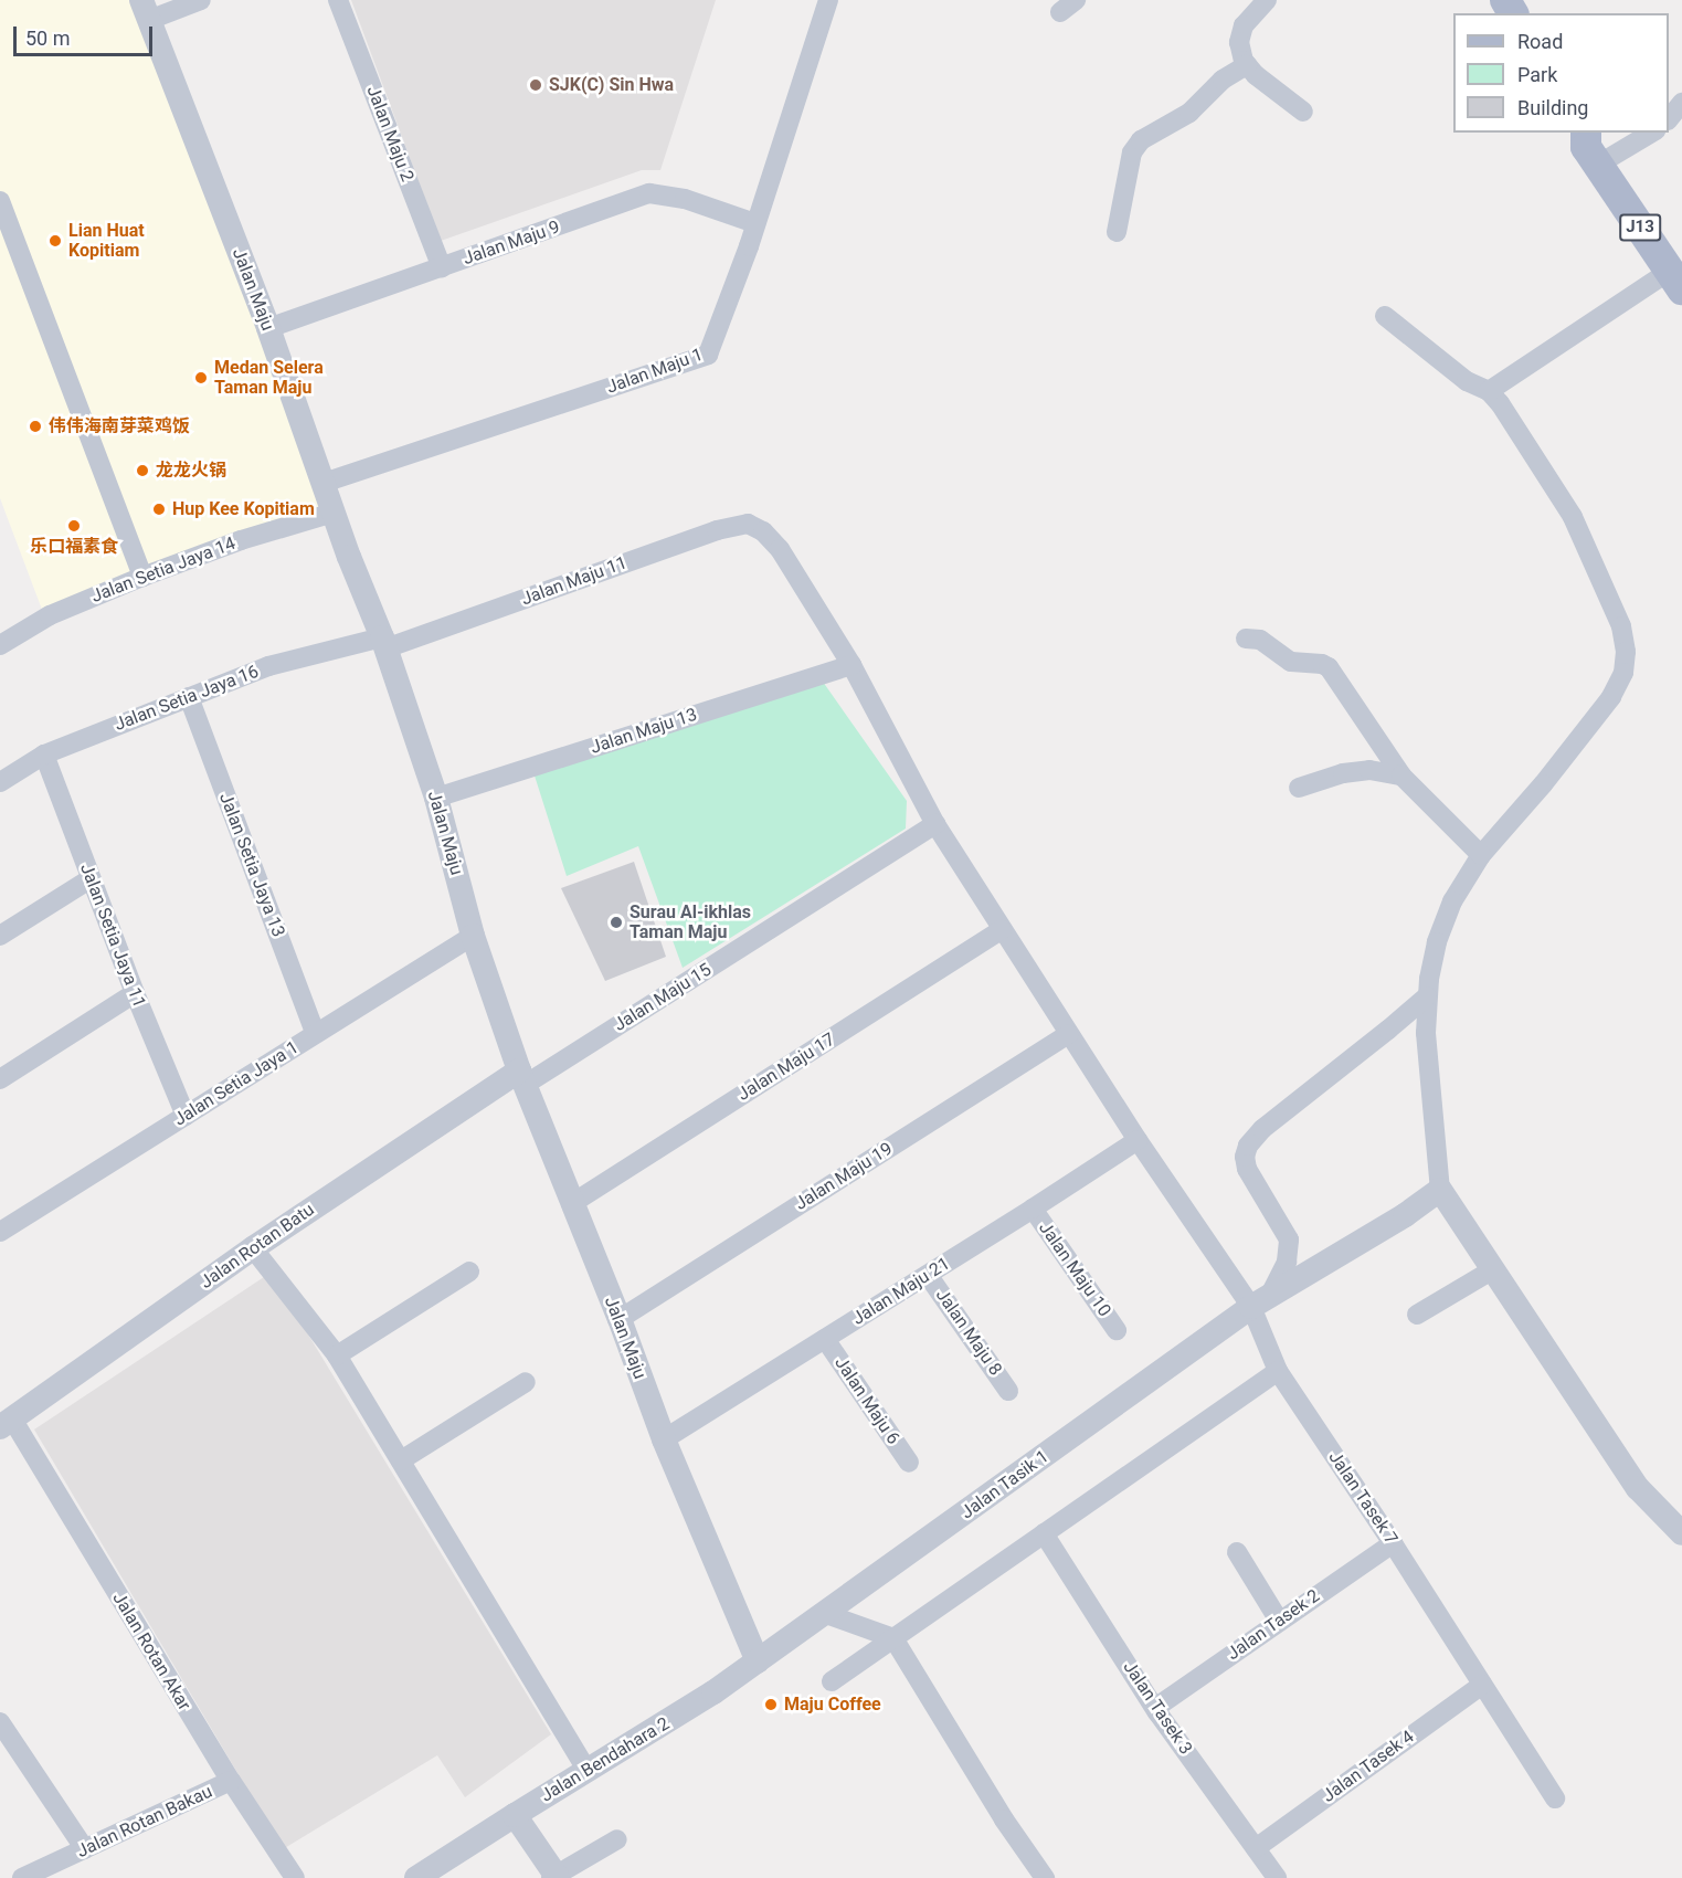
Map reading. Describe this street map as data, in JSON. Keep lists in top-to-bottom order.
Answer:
{
  "streets": {
    "main road": ["J13"],
    "street": [
      "Jalan Maju 2",
      "Jalan Maju 9",
      "Jalan Maju",
      "Jalan Maju 1",
      "Jalan Setia Jaya 14",
      "Jalan Maju 11",
      "Jalan Setia Jaya 16",
      "Jalan Maju 13",
      "Jalan Setia Jaya 13",
      "Jalan Setia Jaya 11",
      "Jalan Maju 15",
      "Jalan Maju 17",
      "Jalan Setia Jaya 1",
      "Jalan Maju 19",
      "Jalan Rotan Batu",
      "Jalan Maju 10",
      "Jalan Maju 21",
      "Jalan Maju 8",
      "Jalan Maju 6",
      "Jalan Tasik 1",
      "Jalan Tasek 7",
      "Jalan Tasek 2",
      "Jalan Rotan Akar",
      "Jalan Tasek 3",
      "Jalan Bendahara 2",
      "Jalan Tasek 4",
      "Jalan Rotan Bakau"
    ]
  },
  "crossings": [
    ["Jalan Maju 2", "Jalan Maju 9"],
    ["Jalan Maju 9", "Jalan Maju"],
    ["Jalan Maju 9", "Jalan Maju 1"],
    ["Jalan Maju", "Jalan Maju 1"],
    ["Jalan Maju", "Jalan Setia Jaya 14"],
    ["Jalan Maju", "Jalan Maju 11"],
    ["Jalan Maju", "Jalan Setia Jaya 16"],
    ["Jalan Maju", "Jalan Maju 13"],
    ["Jalan Maju", "Jalan Maju 15"],
    ["Jalan Maju", "Jalan Maju 17"],
    ["Jalan Maju", "Jalan Setia Jaya 1"],
    ["Jalan Maju", "Jalan Maju 19"],
    ["Jalan Maju", "Jalan Rotan Batu"],
    ["Jalan Maju", "Jalan Maju 21"],
    ["Jalan Maju", "Jalan Tasik 1"],
    ["Jalan Maju", "Jalan Bendahara 2"],
    ["Jalan Maju 11", "Jalan Setia Jaya 16"],
    ["Jalan Maju 11", "Jalan Tasek 7"],
    ["Jalan Setia Jaya 16", "Jalan Setia Jaya 13"],
    ["Jalan Setia Jaya 16", "Jalan Setia Jaya 11"],
    ["Jalan Maju 13", "Jalan Tasek 7"],
    ["Jalan Setia Jaya 13", "Jalan Setia Jaya 1"],
    ["Jalan Setia Jaya 11", "Jalan Setia Jaya 1"],
    ["Jalan Maju 15", "Jalan Rotan Batu"],
    ["Jalan Maju 15", "Jalan Tasek 7"],
    ["Jalan Maju 17", "Jalan Tasek 7"],
    ["Jalan Maju 19", "Jalan Tasek 7"],
    ["Jalan Rotan Batu", "Jalan Rotan Akar"],
    ["Jalan Maju 10", "Jalan Maju 21"],
    ["Jalan Maju 21", "Jalan Maju 8"],
    ["Jalan Maju 21", "Jalan Maju 6"],
    ["Jalan Maju 21", "Jalan Tasek 7"],
    ["Jalan Tasik 1", "Jalan Tasek 7"],
    ["Jalan Tasik 1", "Jalan Bendahara 2"],
    ["Jalan Tasek 7", "Jalan Tasek 2"],
    ["Jalan Tasek 7", "Jalan Tasek 4"],
    ["Jalan Tasek 2", "Jalan Tasek 3"],
    ["Jalan Rotan Akar", "Jalan Rotan Bakau"],
    ["Jalan Tasek 3", "Jalan Tasek 4"]
  ],
  "places": [
    "SJK(C) Sin Hwa",
    "Lian Huat Kopitiam",
    "Medan Selera Taman Maju",
    "伟伟海南芽菜鸡饭",
    "龙龙火锅",
    "Hup Kee Kopitiam",
    "乐口福素食",
    "Surau Al-ikhlas Taman Maju",
    "Maju Coffee"
  ],
  "legend": ["Road", "Park", "Building"],
  "scale_bar": "50 m"
}
